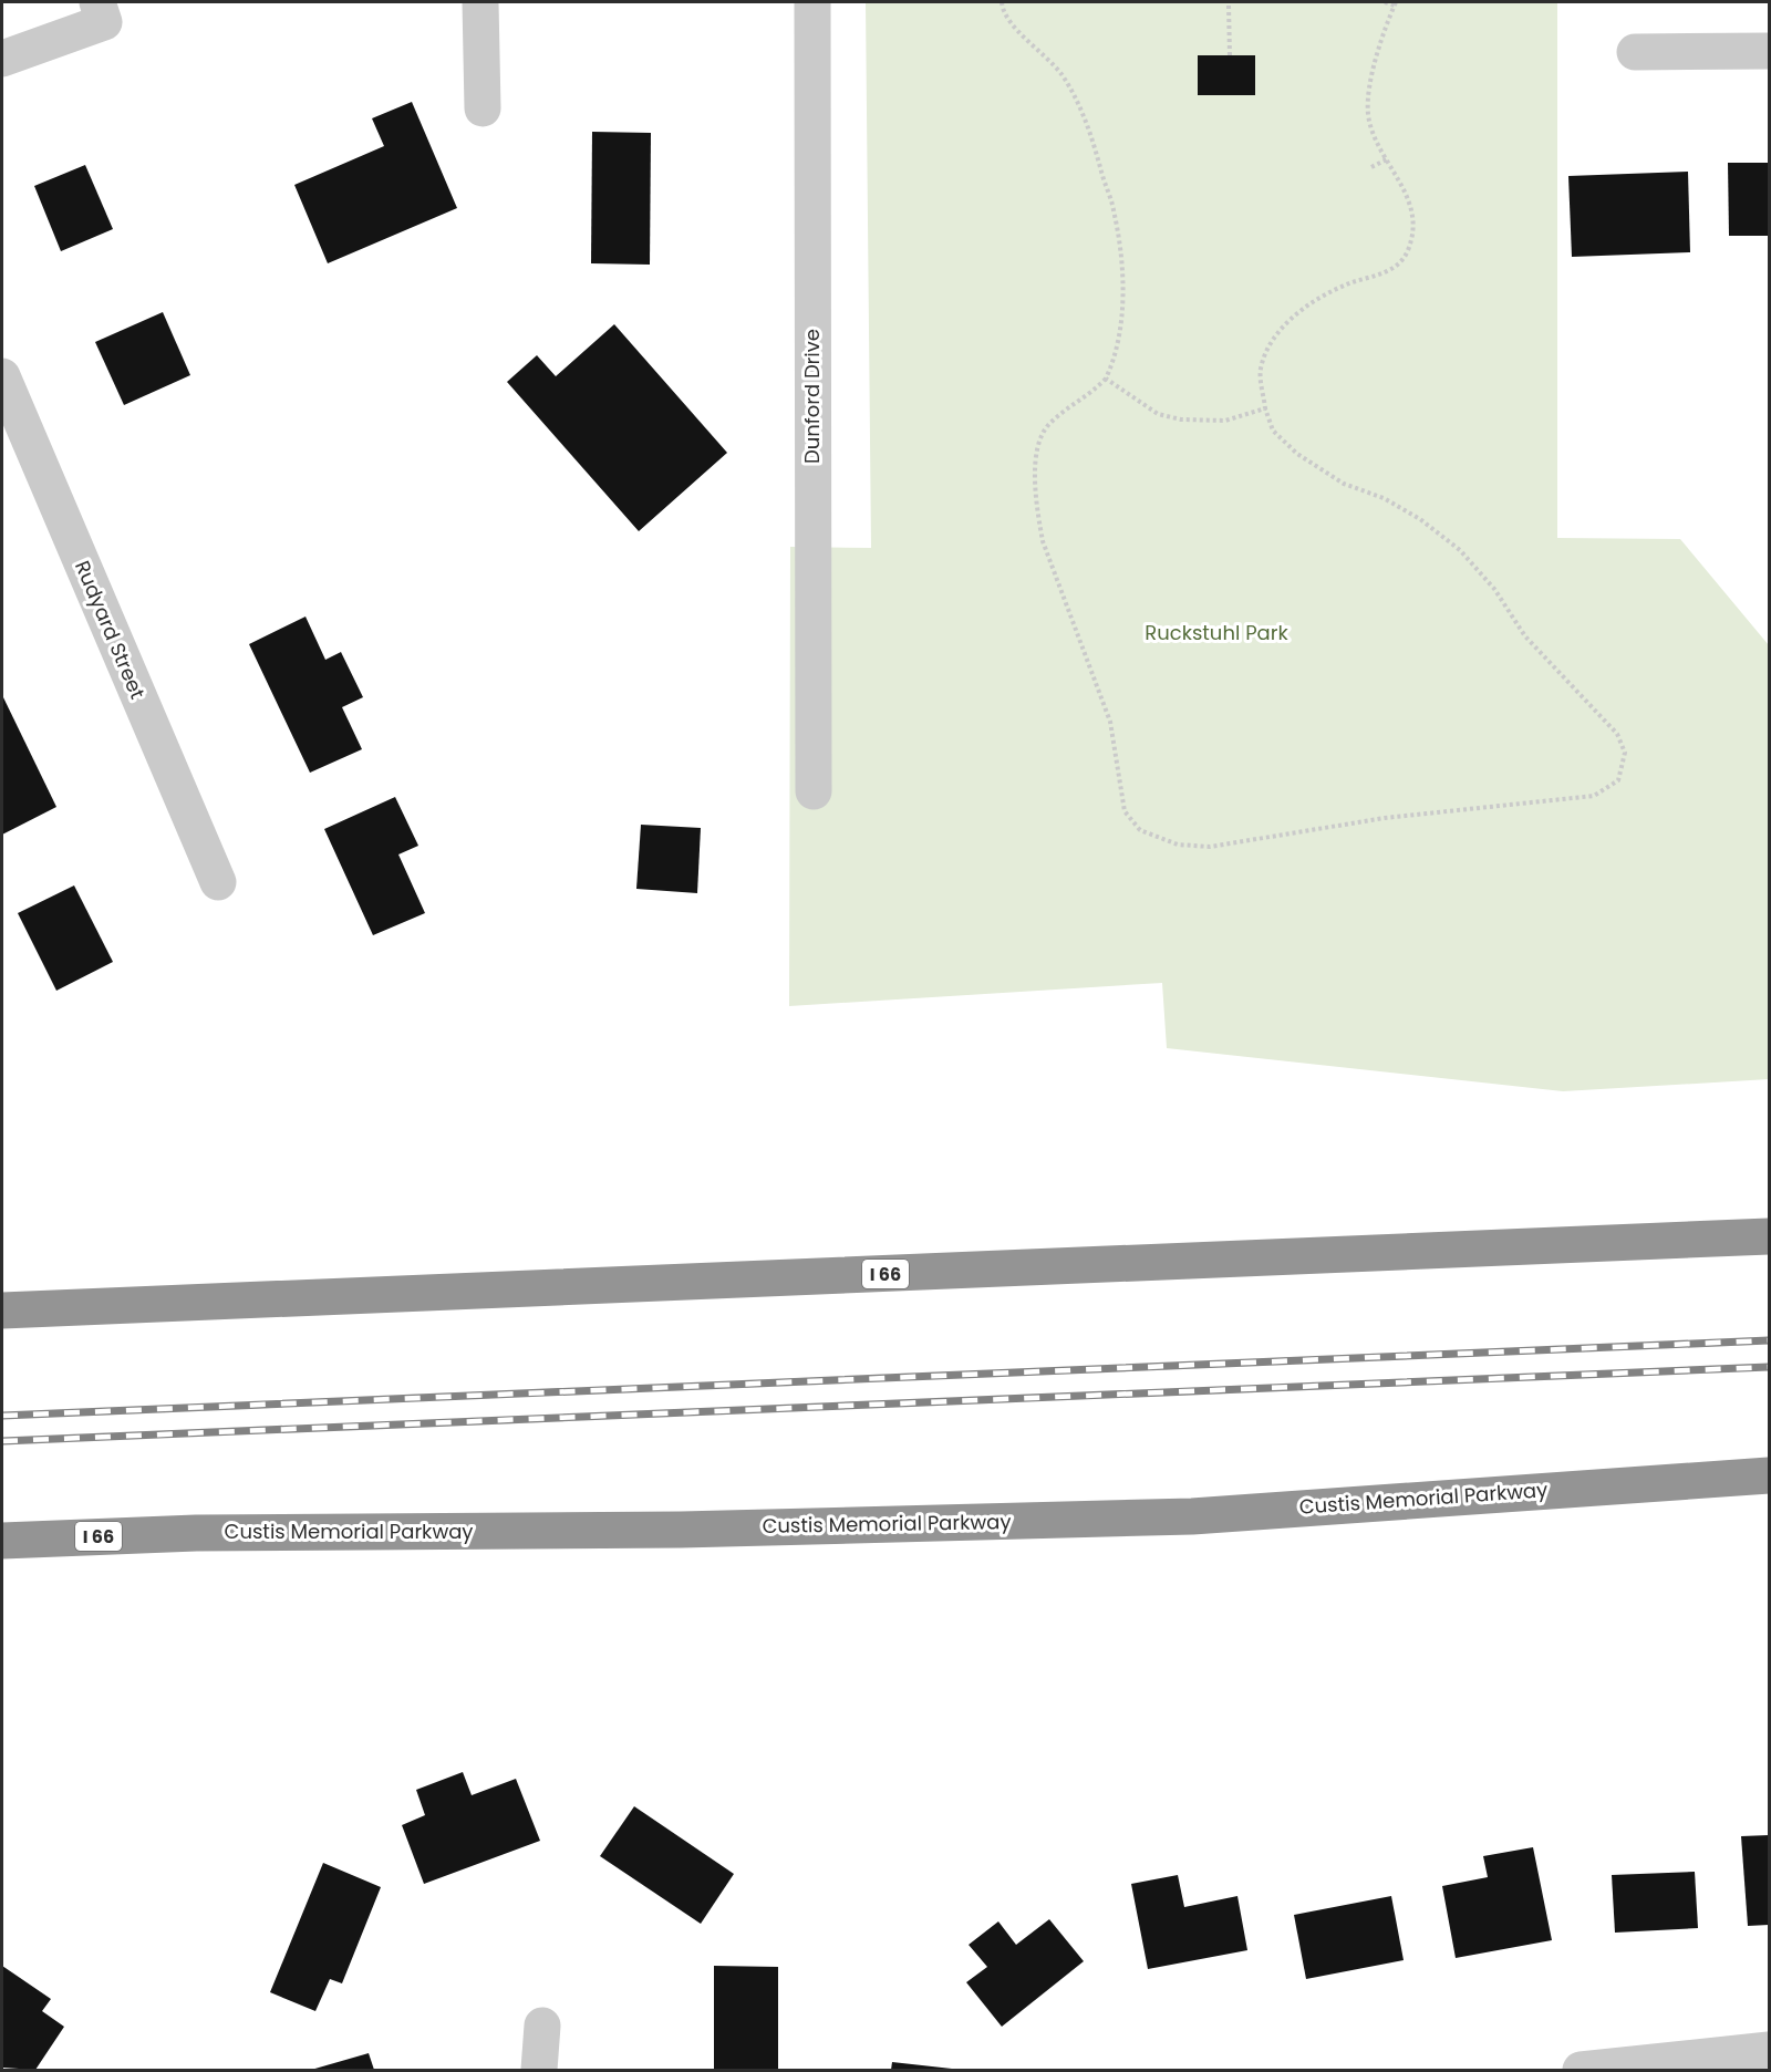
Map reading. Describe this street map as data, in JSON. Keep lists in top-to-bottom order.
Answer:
{
  "streets": {
    "highway": ["I 66", "Custis Memorial Parkway"],
    "street": ["Dunford Drive", "Rudyard Street"]
  },
  "parks": ["Ruckstuhl Park"]
}
